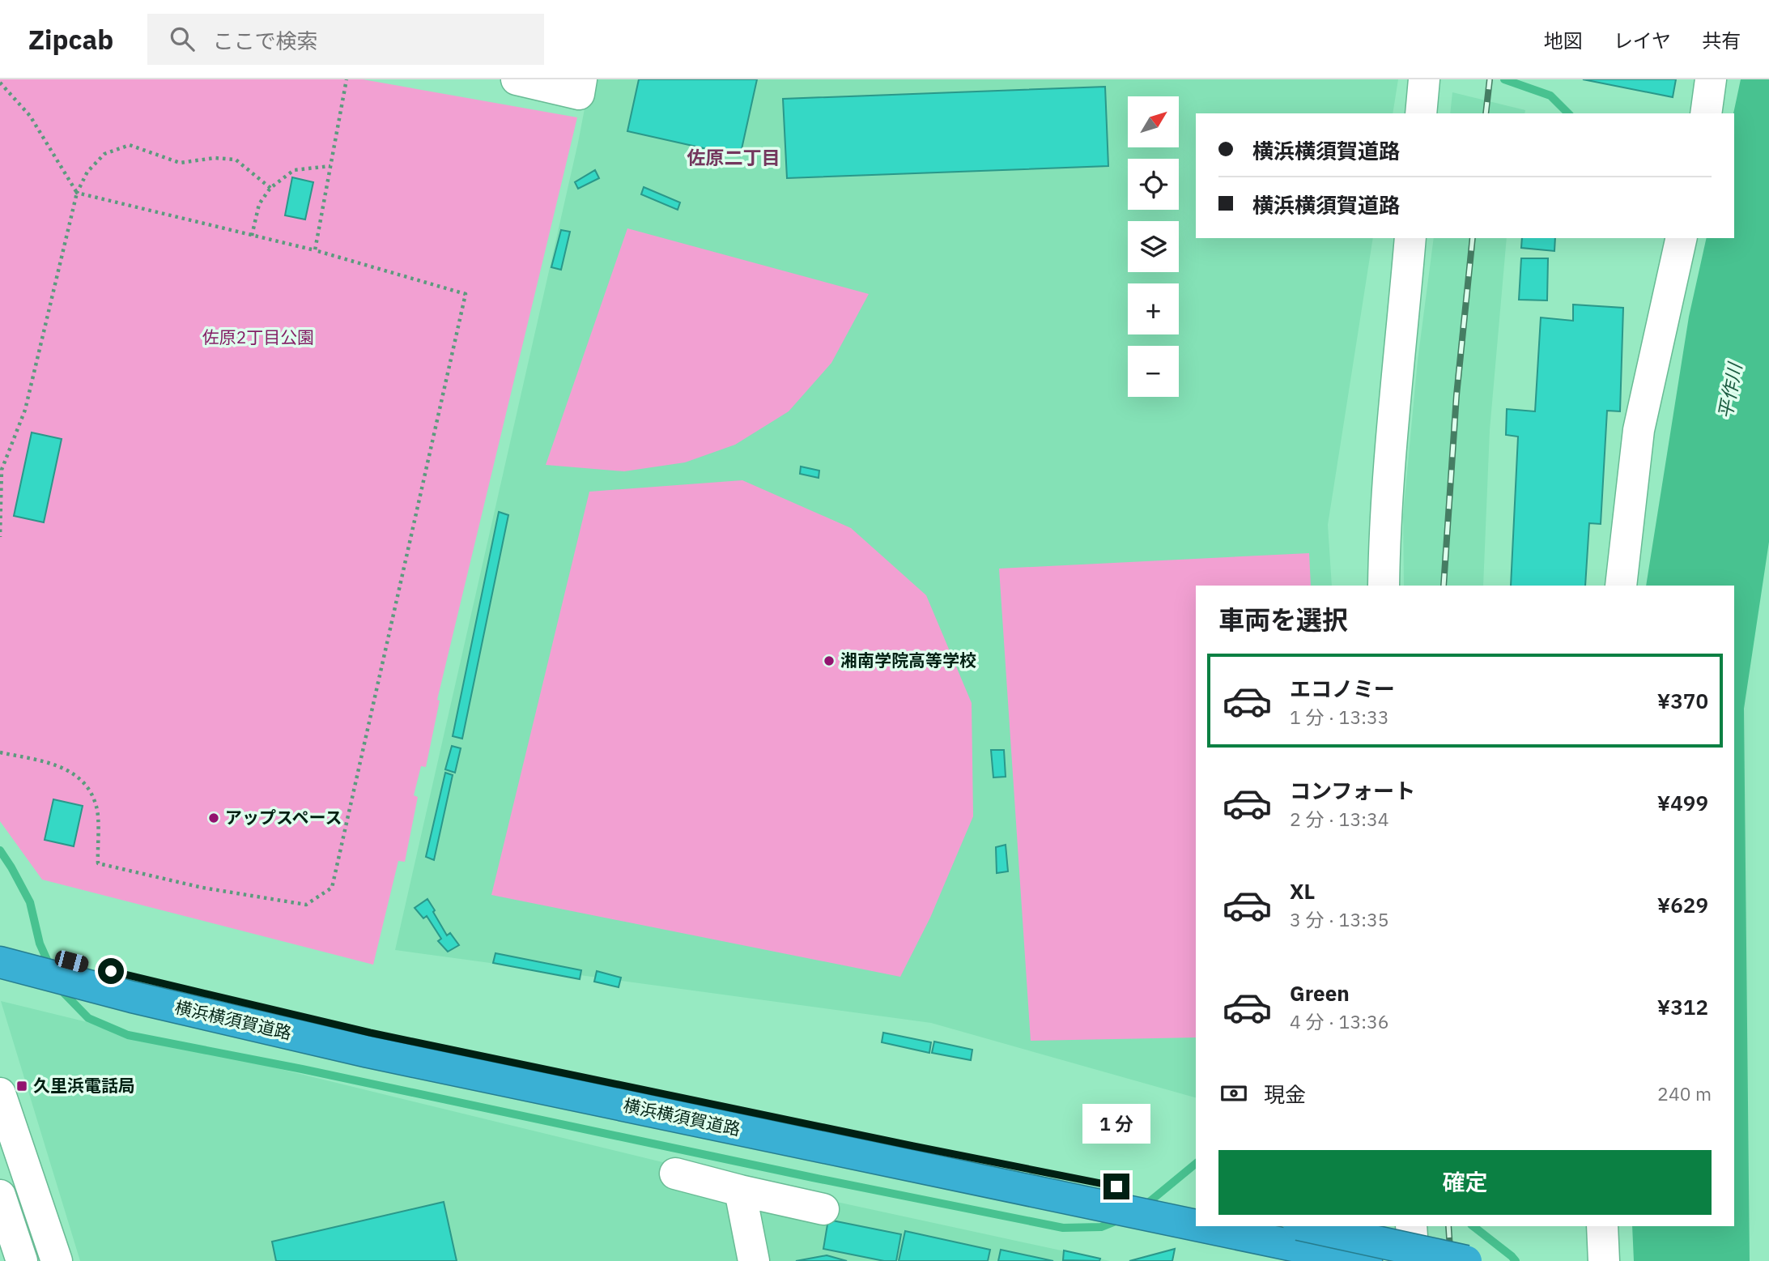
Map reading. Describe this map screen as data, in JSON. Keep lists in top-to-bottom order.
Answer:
{
  "streets": {
    "highway": ["横浜横須賀道路"]
  },
  "districts": ["佐原二丁目"],
  "water": ["平作川"],
  "parks": ["佐原2丁目公園"],
  "places": {
    "other": ["湘南学院高等学校", "アップスペース"],
    "transit": ["久里浜電話局"]
  },
  "north": "top right",
  "page": {
    "header": "Zipcab",
    "search": "ここで検索",
    "nav": ["地図", "レイヤ", "共有"],
    "map_buttons": ["+", "−"],
    "banner": ["横浜横須賀道路", "横浜横須賀道路"],
    "heading": "車両を選択",
    "list": [
      {
        "name": "エコノミー",
        "note": "1 分 · 13:33",
        "value": "¥370"
      },
      {
        "name": "コンフォート",
        "note": "2 分 · 13:34",
        "value": "¥499"
      },
      {
        "name": "XL",
        "note": "3 分 · 13:35",
        "value": "¥629"
      },
      {
        "name": "Green",
        "note": "4 分 · 13:36",
        "value": "¥312"
      }
    ],
    "pay": ["現金", "240 m"],
    "bubble": "1 分",
    "buttons": "確定"
  }
}
